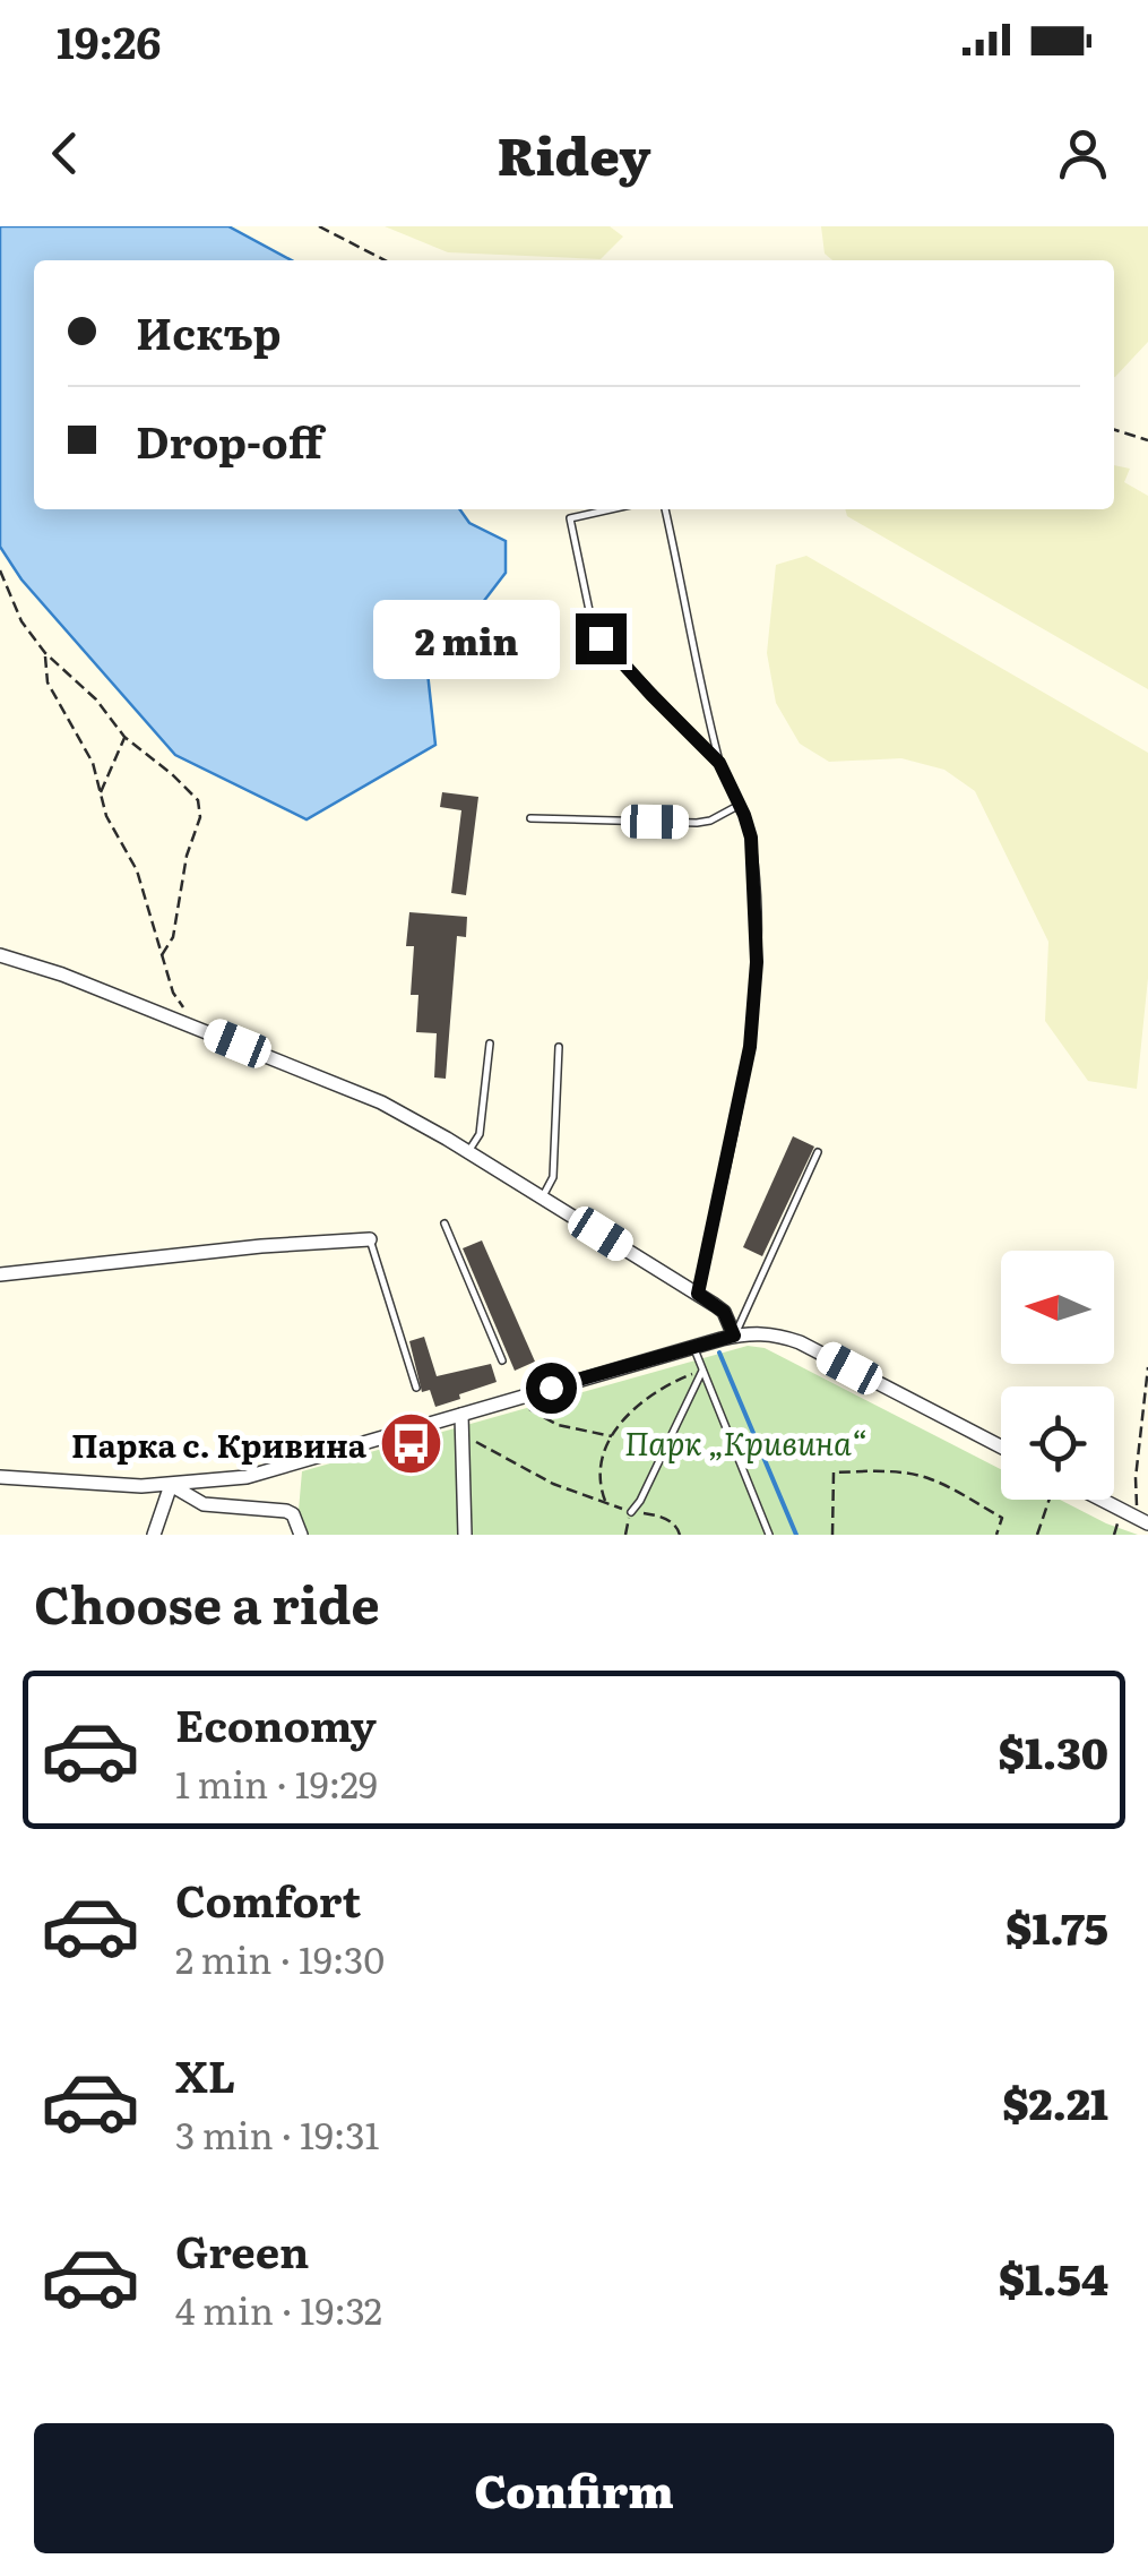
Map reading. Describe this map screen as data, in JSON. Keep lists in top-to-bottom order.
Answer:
{
  "parks": ["Парк „Кривина“"],
  "places": {
    "bus stop": ["Парка с. Кривина"]
  },
  "north": "left",
  "page": {
    "status": "19:26",
    "header": "Ridey",
    "banner": ["Искър", "Drop-off"],
    "bubble": "2 min",
    "heading": "Choose a ride",
    "list": [
      {
        "name": "Economy",
        "note": "1 min · 19:29",
        "value": "$1.30"
      },
      {
        "name": "Comfort",
        "note": "2 min · 19:30",
        "value": "$1.75"
      },
      {
        "name": "XL",
        "note": "3 min · 19:31",
        "value": "$2.21"
      },
      {
        "name": "Green",
        "note": "4 min · 19:32",
        "value": "$1.54"
      }
    ],
    "buttons": "Confirm"
  }
}
